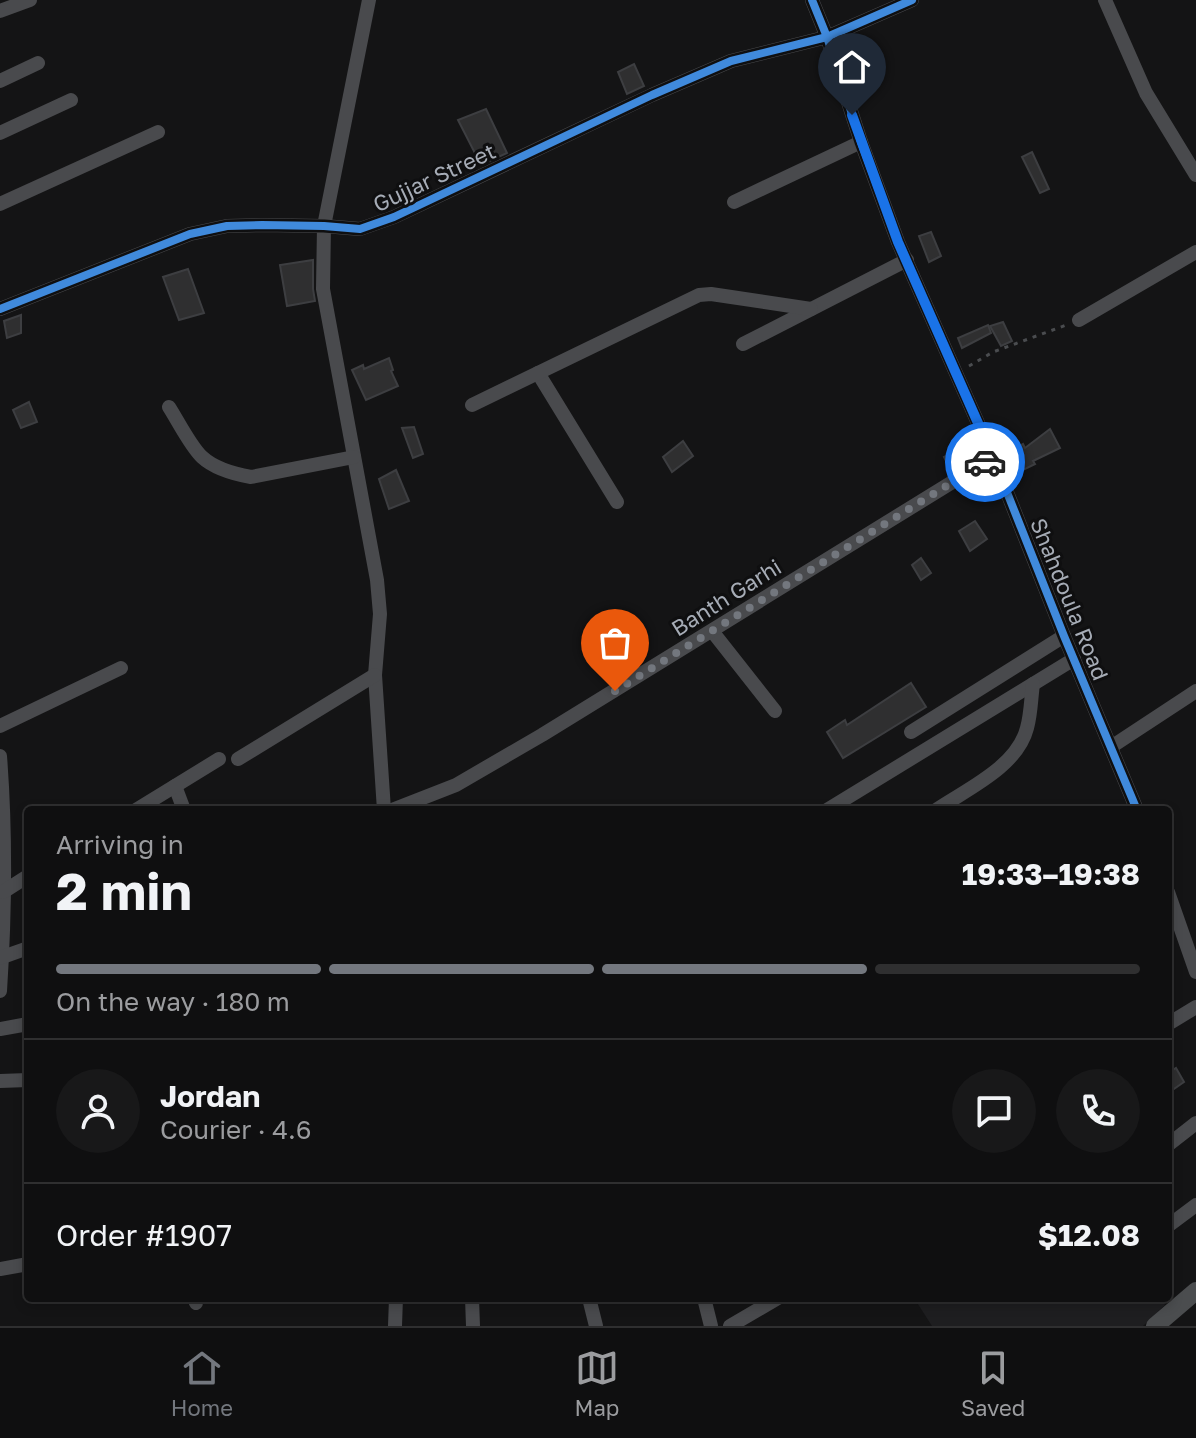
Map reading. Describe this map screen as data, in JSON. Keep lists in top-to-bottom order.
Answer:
{
  "streets": {
    "street": ["Gujjar Street", "Banth Garhi", "Shahdoula Road"]
  },
  "crossings": [
    ["Gujjar Street", "Shahdoula Road"],
    ["Banth Garhi", "Shahdoula Road"]
  ],
  "page": {
    "heading": ["2 min", "Arriving in", "19:33–19:38"],
    "panel": [
      "Jordan",
      "Courier · 4.6",
      "Order #1907",
      "$12.08"
    ],
    "bar": "On the way · 180 m",
    "tabs": ["Home", "Map", "Saved"]
  }
}
